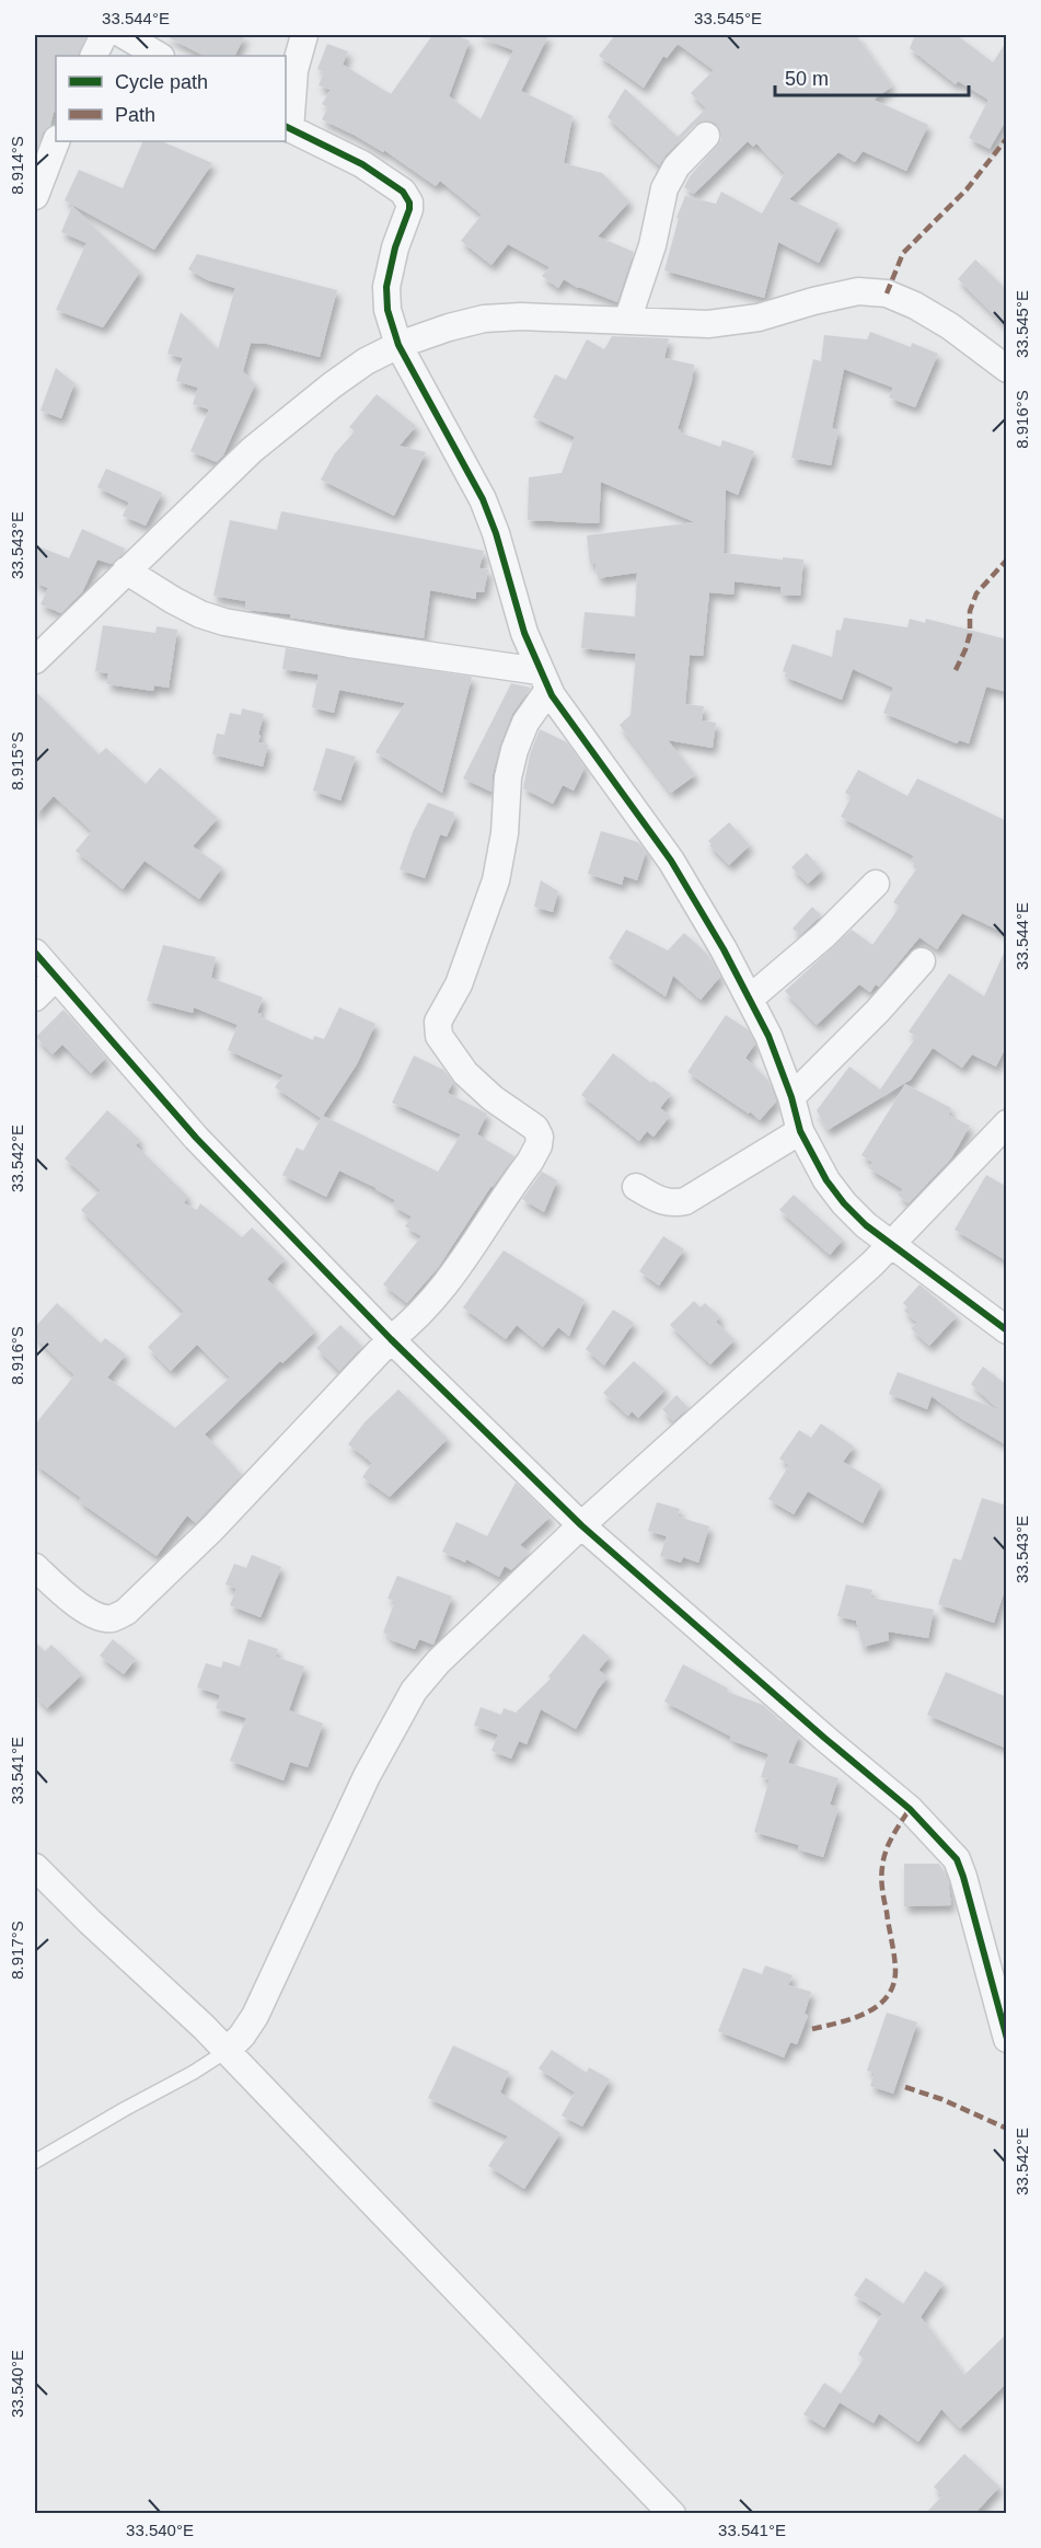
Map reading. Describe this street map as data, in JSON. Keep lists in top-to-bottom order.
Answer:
{
  "legend": ["Cycle path", "Path"],
  "scale_bar": "50 m",
  "coordinates": [
    "33.544°E",
    "33.545°E",
    "8.914°S",
    "8.916°S",
    "33.543°E",
    "8.915°S",
    "33.542°E",
    "33.541°E",
    "8.917°S",
    "33.540°E"
  ]
}
